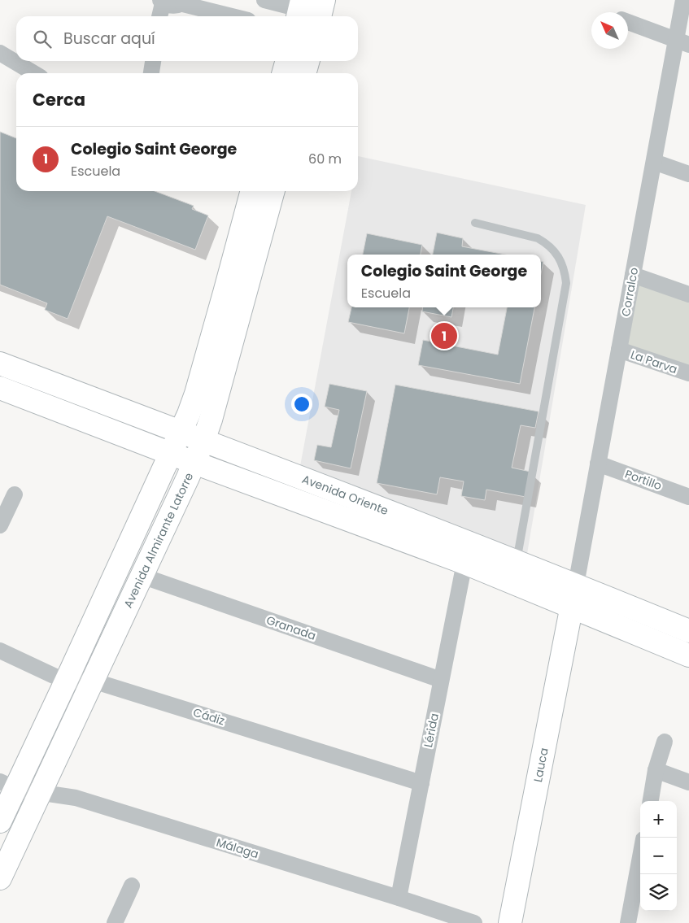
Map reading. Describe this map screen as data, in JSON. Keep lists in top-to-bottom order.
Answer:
{
  "streets": {
    "main road": ["Avenida Oriente", "Avenida Almirante Latorre", "Lauca"],
    "street": [
      "Corralco",
      "La Parva",
      "Portillo",
      "Granada",
      "Cádiz",
      "Lérida",
      "Málaga"
    ]
  },
  "crossings": [
    ["Corralco", "La Parva"],
    ["Corralco", "Portillo"],
    ["Corralco", "Avenida Oriente"],
    ["Corralco", "Lauca"],
    ["Avenida Oriente", "Avenida Almirante Latorre"],
    ["Avenida Oriente", "Lérida"],
    ["Avenida Oriente", "Lauca"],
    ["Avenida Almirante Latorre", "Granada"],
    ["Avenida Almirante Latorre", "Cádiz"],
    ["Avenida Almirante Latorre", "Málaga"],
    ["Granada", "Lérida"],
    ["Cádiz", "Lérida"],
    ["Lérida", "Málaga"]
  ],
  "north": "top left",
  "page": {
    "search": "Buscar aquí",
    "heading": "Cerca",
    "list": [
      {
        "mark": "1",
        "name": "Colegio Saint George",
        "note": "Escuela",
        "value": "60 m"
      }
    ],
    "popup": ["Colegio Saint George", "Escuela"],
    "pins": "1",
    "map_buttons": ["+", "−"]
  }
}
